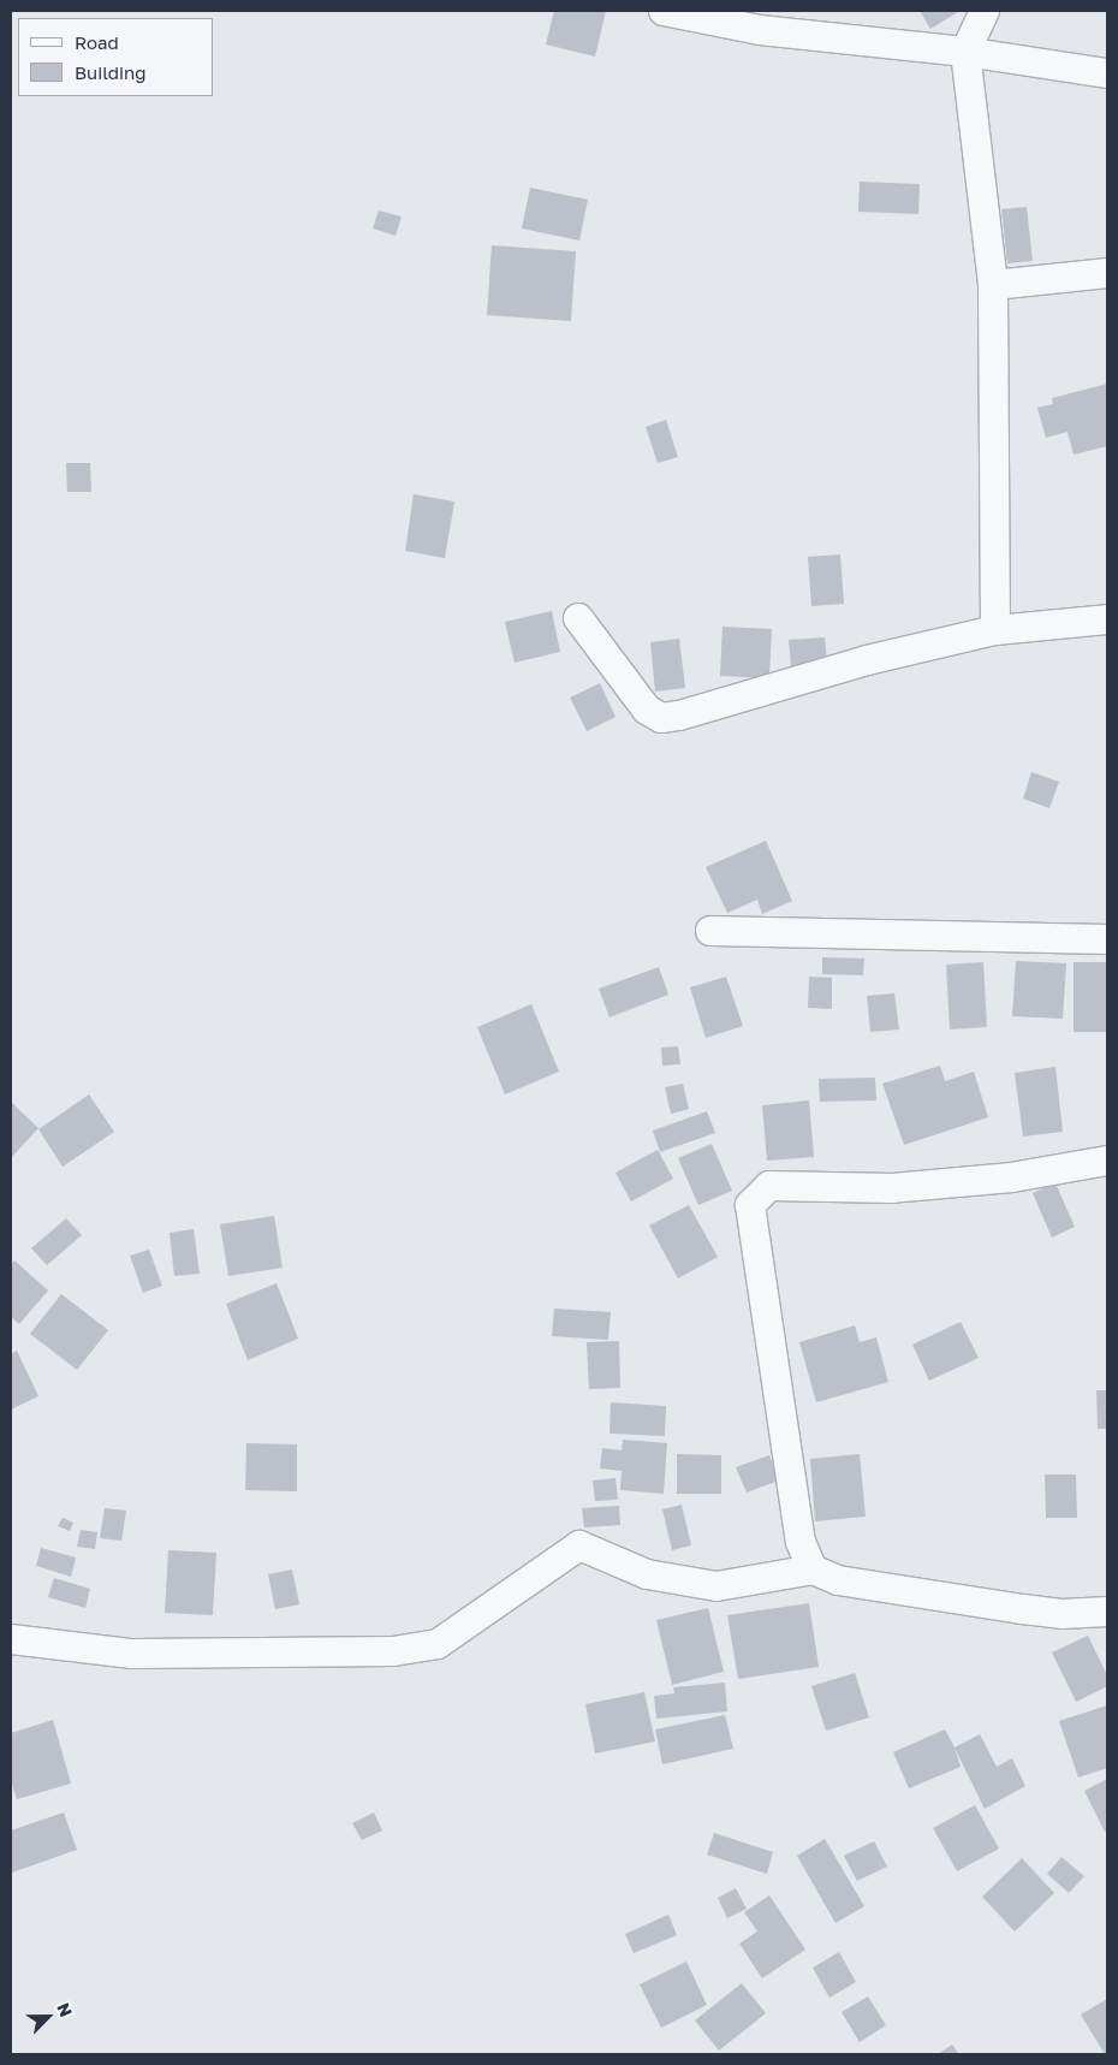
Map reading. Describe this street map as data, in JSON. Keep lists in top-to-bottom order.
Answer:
{
  "legend": ["Road", "Building"],
  "north": "top right"
}
